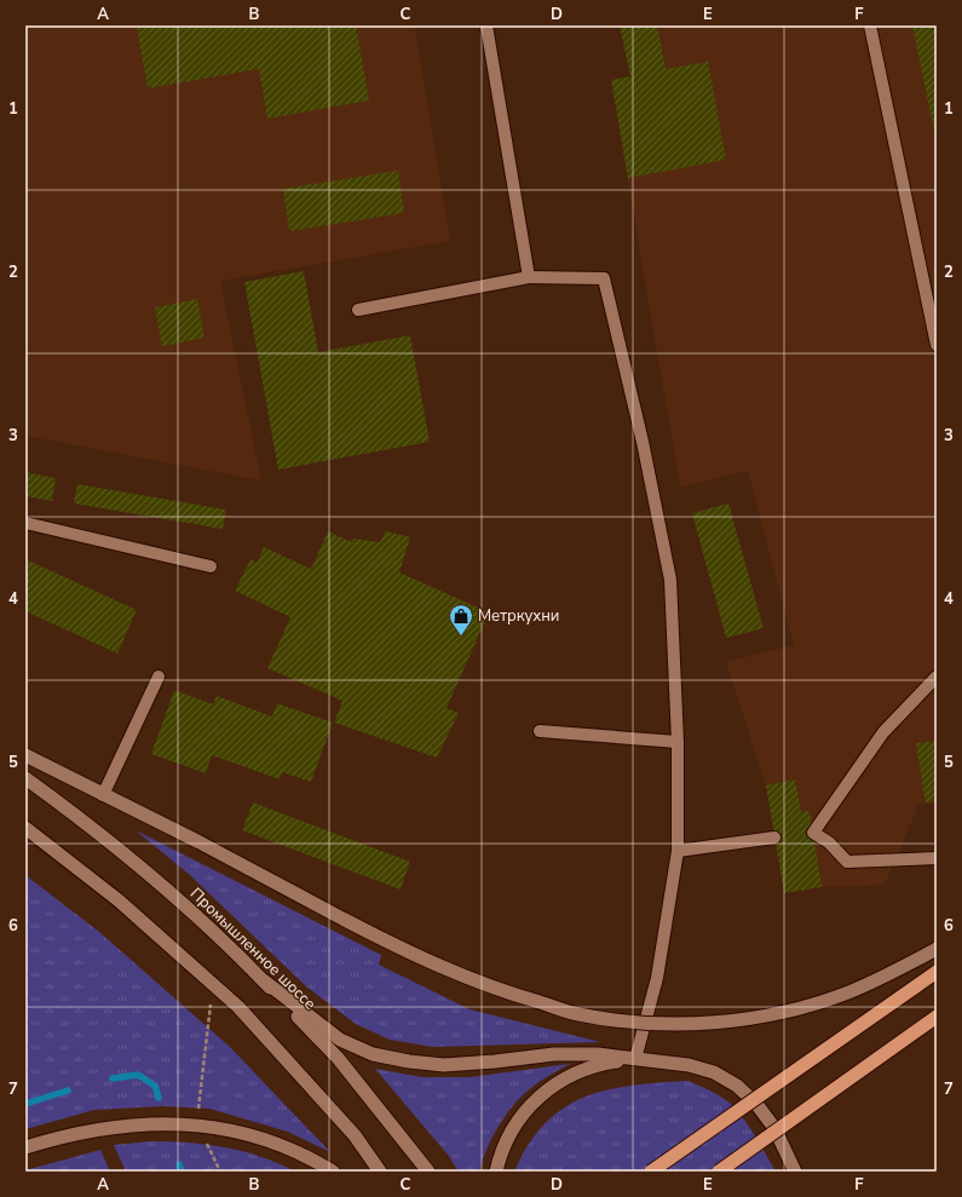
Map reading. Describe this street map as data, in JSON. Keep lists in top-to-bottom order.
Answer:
{
  "streets": {
    "main road": ["Промышленное шоссе"]
  },
  "places": {
    "shop": ["Метркухни"]
  },
  "grid": {
    "columns": [
      "A",
      "B",
      "C",
      "D",
      "E",
      "F"
    ],
    "rows": [
      "1",
      "2",
      "3",
      "4",
      "5",
      "6",
      "7"
    ]
  }
}
